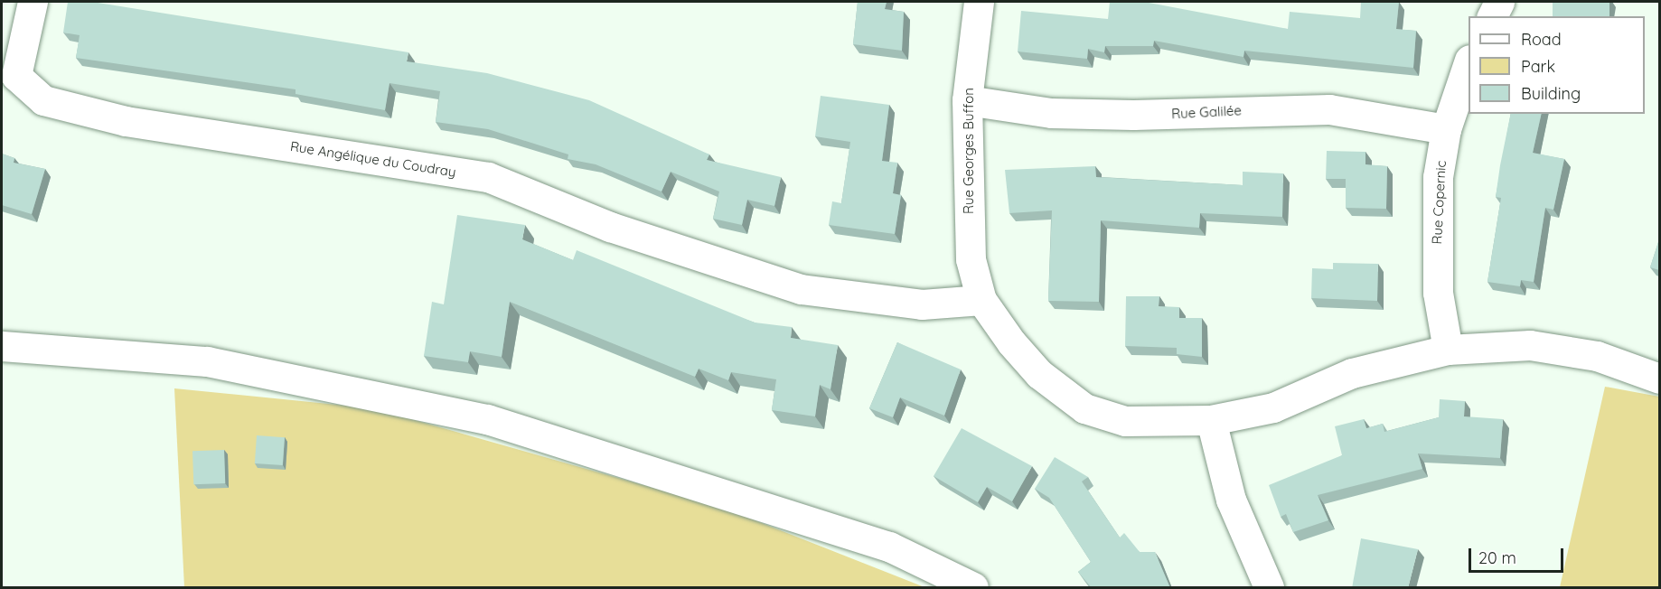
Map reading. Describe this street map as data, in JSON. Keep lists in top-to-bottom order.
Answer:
{
  "streets": {
    "street": [
      "Rue Galilée",
      "Rue Georges Buffon",
      "Rue Angélique du Coudray",
      "Rue Copernic"
    ]
  },
  "crossings": [
    ["Rue Galilée", "Rue Georges Buffon"],
    ["Rue Galilée", "Rue Copernic"],
    ["Rue Georges Buffon", "Rue Angélique du Coudray"],
    ["Rue Georges Buffon", "Rue Copernic"]
  ],
  "legend": ["Road", "Park", "Building"],
  "scale_bar": "20 m"
}
